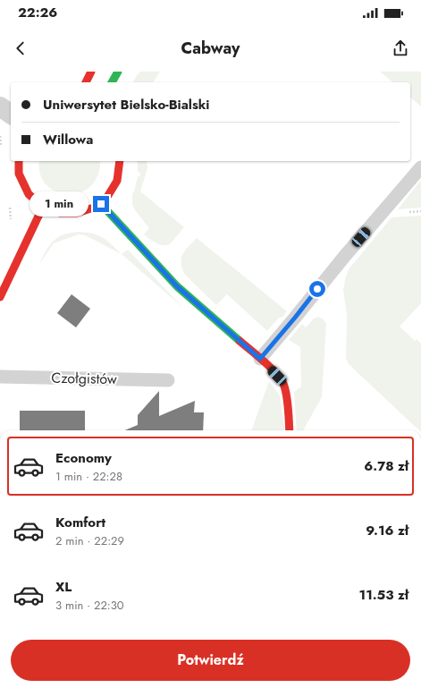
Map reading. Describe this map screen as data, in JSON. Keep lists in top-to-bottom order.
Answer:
{
  "streets": {
    "lane": ["Czołgistów"]
  },
  "page": {
    "status": "22:26",
    "header": "Cabway",
    "banner": ["Uniwersytet Bielsko-Bialski", "Willowa"],
    "bubble": "1 min",
    "list": [
      {
        "name": "Economy",
        "note": "1 min · 22:28",
        "value": "6.78 zł"
      },
      {
        "name": "Komfort",
        "note": "2 min · 22:29",
        "value": "9.16 zł"
      },
      {
        "name": "XL",
        "note": "3 min · 22:30",
        "value": "11.53 zł"
      }
    ],
    "buttons": "Potwierdź"
  }
}
